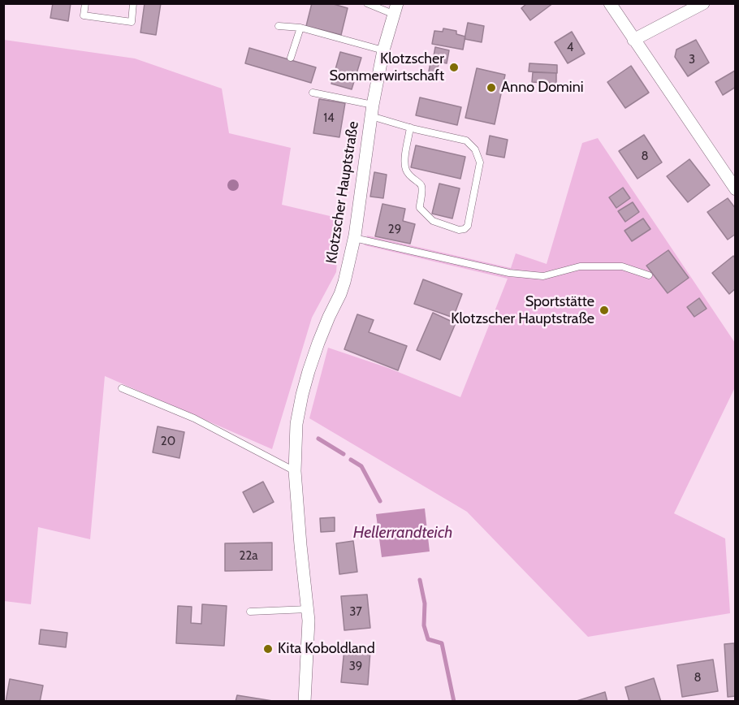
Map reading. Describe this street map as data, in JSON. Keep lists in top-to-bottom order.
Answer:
{
  "streets": {
    "street": ["Klotzscher Hauptstraße"]
  },
  "water": ["Hellerrandteich"],
  "places": [
    "Klotzscher Sommerwirtschaft",
    "Anno Domini",
    "Sportstätte Klotzscher Hauptstraße",
    "Kita Koboldland"
  ],
  "house_numbers": [
    "4",
    "3",
    "14",
    "8",
    "29",
    "20",
    "22a",
    "37",
    "39",
    "8"
  ]
}
